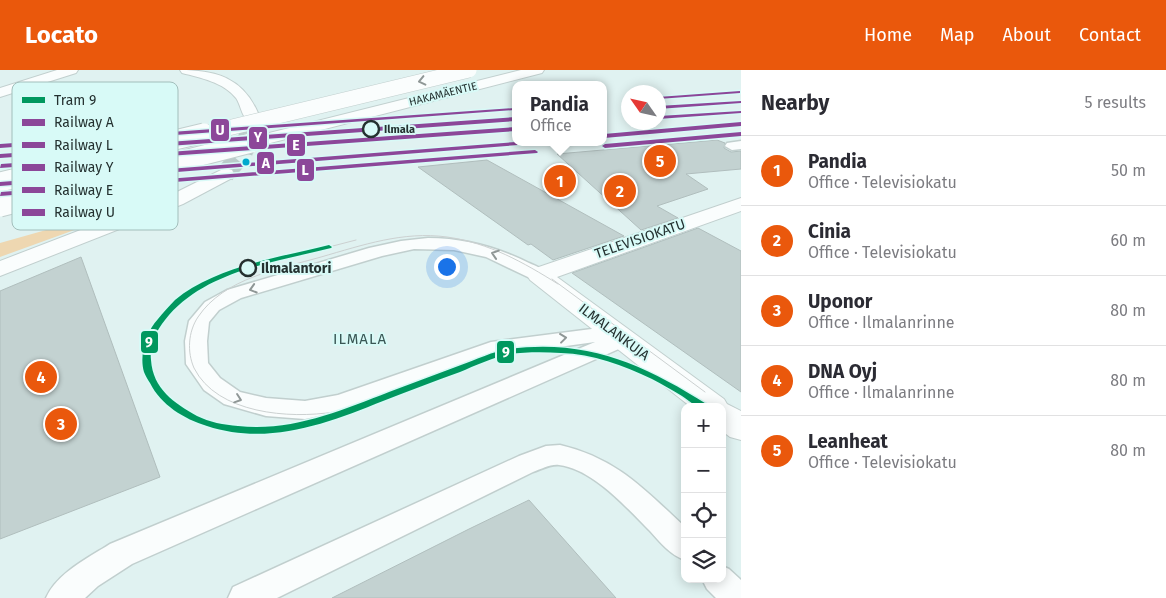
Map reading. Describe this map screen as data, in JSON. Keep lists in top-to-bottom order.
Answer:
{
  "streets": {
    "main road": ["HAKAMÄENTIE", "TELEVISIOKATU", "ILMALANKUJA"]
  },
  "crossings": [
    ["TELEVISIOKATU", "ILMALANKUJA"]
  ],
  "districts": ["ILMALA"],
  "places": ["Ilmala", "Ilmalantori"],
  "lines": [
    "rail line U",
    "rail line Y",
    "rail line E",
    "rail line A",
    "rail line L",
    "tram line 9"
  ],
  "legend": [
    "Tram 9",
    "Railway A",
    "Railway L",
    "Railway Y",
    "Railway E",
    "Railway U"
  ],
  "north": "top left",
  "page": {
    "header": "Locato",
    "nav": [
      "Home",
      "Map",
      "About",
      "Contact"
    ],
    "heading": ["Nearby", "5 results"],
    "popup": ["Pandia", "Office"],
    "list": [
      {
        "mark": "1",
        "name": "Pandia",
        "note": "Office · Televisiokatu",
        "value": "50 m"
      },
      {
        "mark": "2",
        "name": "Cinia",
        "note": "Office · Televisiokatu",
        "value": "60 m"
      },
      {
        "mark": "3",
        "name": "Uponor",
        "note": "Office · Ilmalanrinne",
        "value": "80 m"
      },
      {
        "mark": "4",
        "name": "DNA Oyj",
        "note": "Office · Ilmalanrinne",
        "value": "80 m"
      },
      {
        "mark": "5",
        "name": "Leanheat",
        "note": "Office · Televisiokatu",
        "value": "80 m"
      }
    ],
    "pins": [
      "5",
      "1",
      "2",
      "4",
      "3"
    ],
    "map_buttons": ["+", "−"]
  }
}
